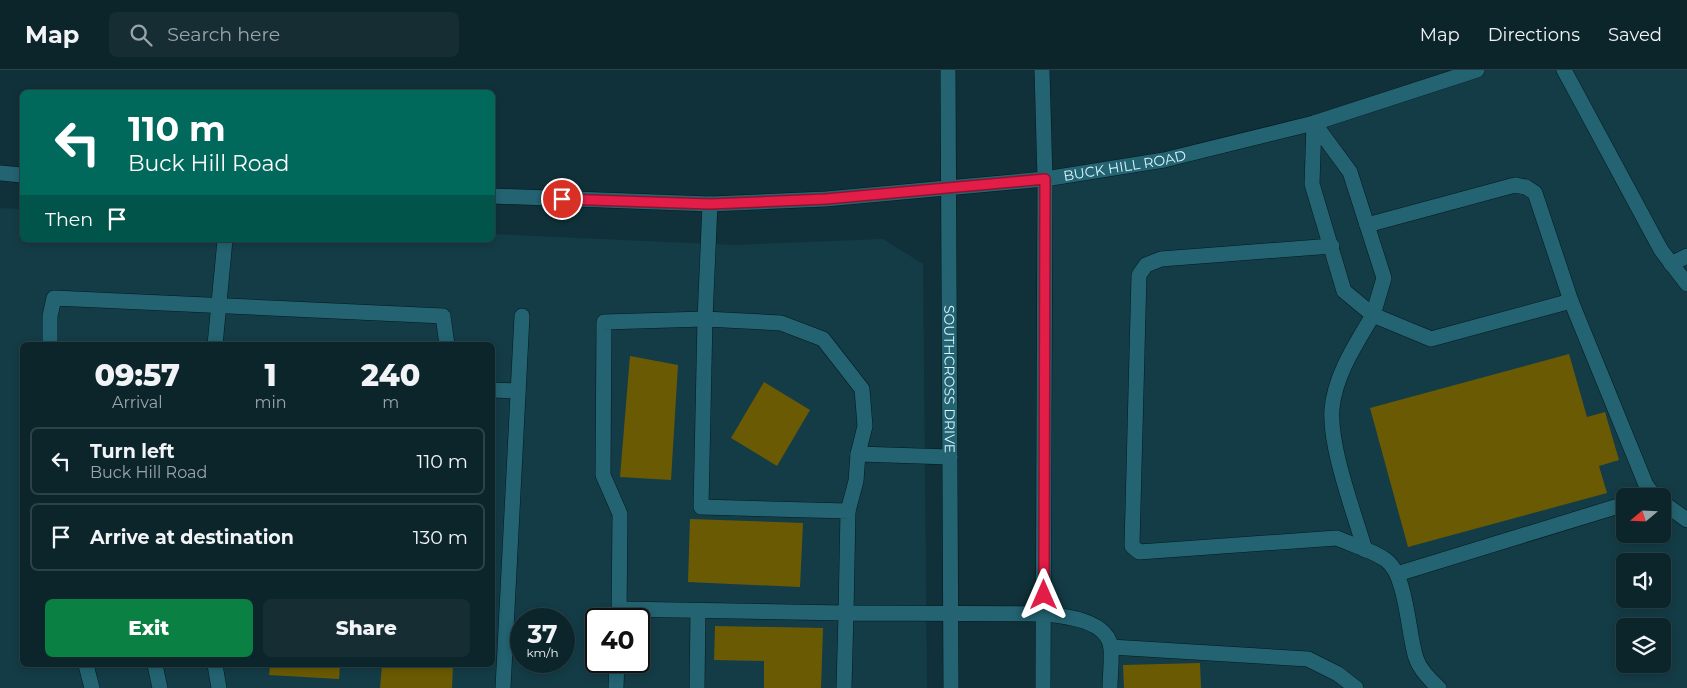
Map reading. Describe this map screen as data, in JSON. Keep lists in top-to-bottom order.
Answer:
{
  "streets": {
    "street": ["BUCK HILL ROAD", "SOUTHCROSS DRIVE"]
  },
  "crossings": [
    ["BUCK HILL ROAD", "SOUTHCROSS DRIVE"]
  ],
  "north": "left",
  "page": {
    "header": "Map",
    "search": "Search here",
    "nav": ["Map", "Directions", "Saved"],
    "turn": ["110 m", "Buck Hill Road"],
    "then": "Then",
    "eta": [
      "09:57",
      "Arrival",
      "1",
      "min",
      "240",
      "m"
    ],
    "list": [
      {
        "name": "Turn left",
        "note": "Buck Hill Road",
        "value": "110 m"
      },
      {
        "name": "Arrive at destination",
        "value": "130 m"
      }
    ],
    "buttons": ["Exit", "Share"],
    "speed": "37 km/h",
    "limit": "40"
  }
}
